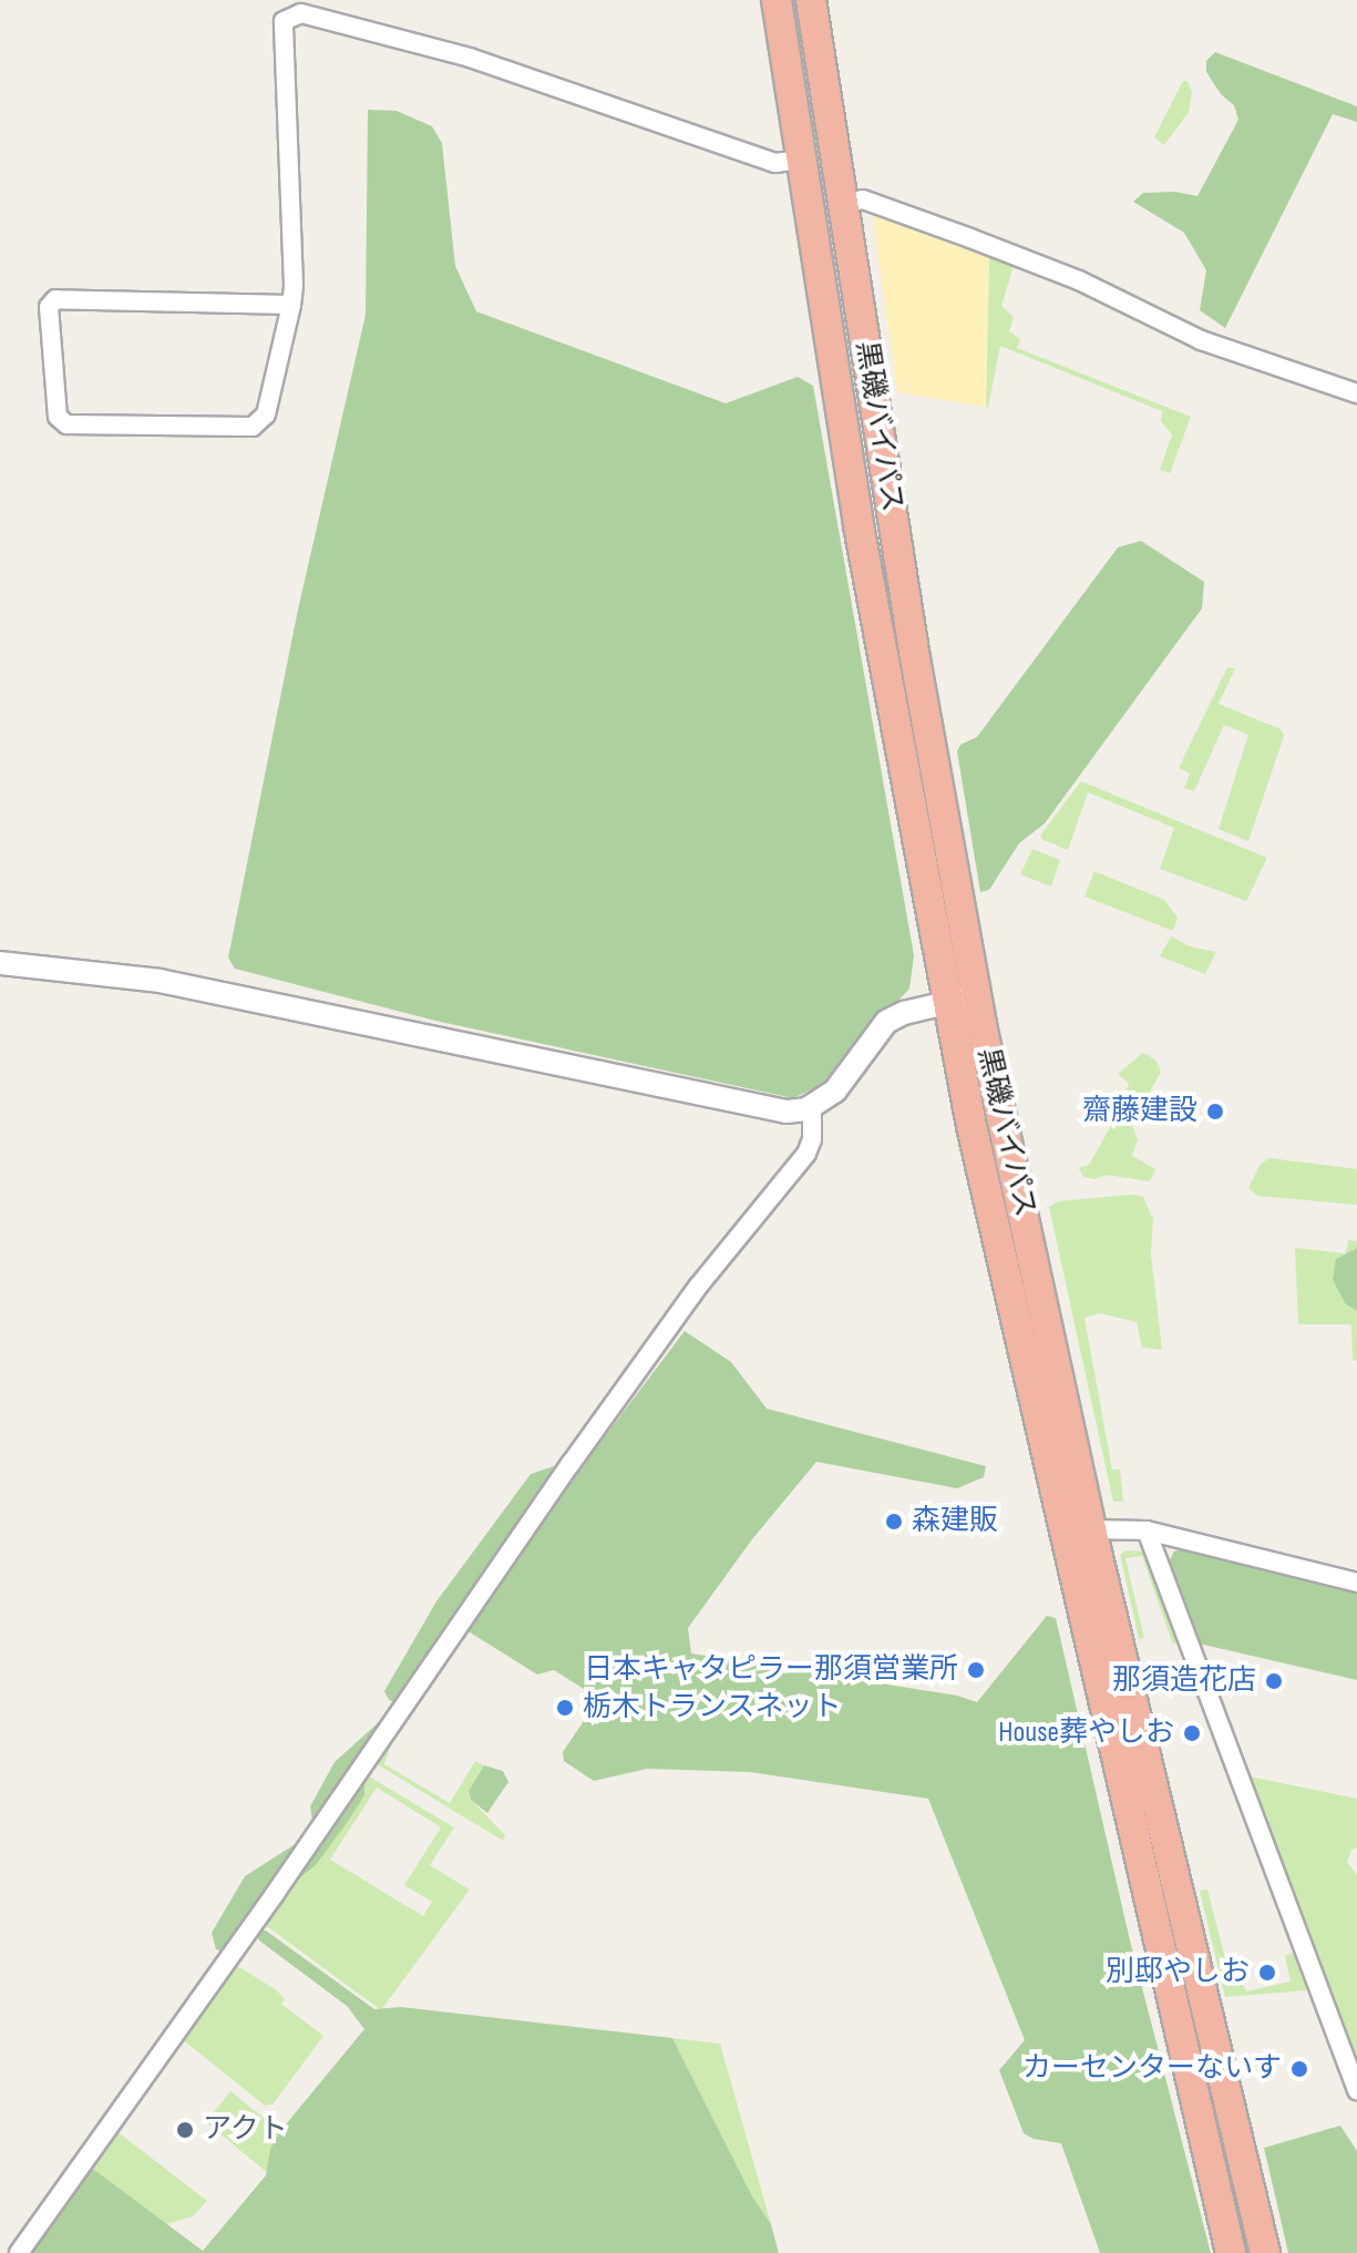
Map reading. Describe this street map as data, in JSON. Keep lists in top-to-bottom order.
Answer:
{
  "streets": {
    "highway": ["黒磯バイパス"]
  },
  "places": [
    "齋藤建設",
    "森建販",
    "日本キャタピラー那須営業所",
    "那須造花店",
    "栃木トランスネット",
    "House葬やしお",
    "別邸やしお",
    "カーセンターないす",
    "アクト"
  ]
}
